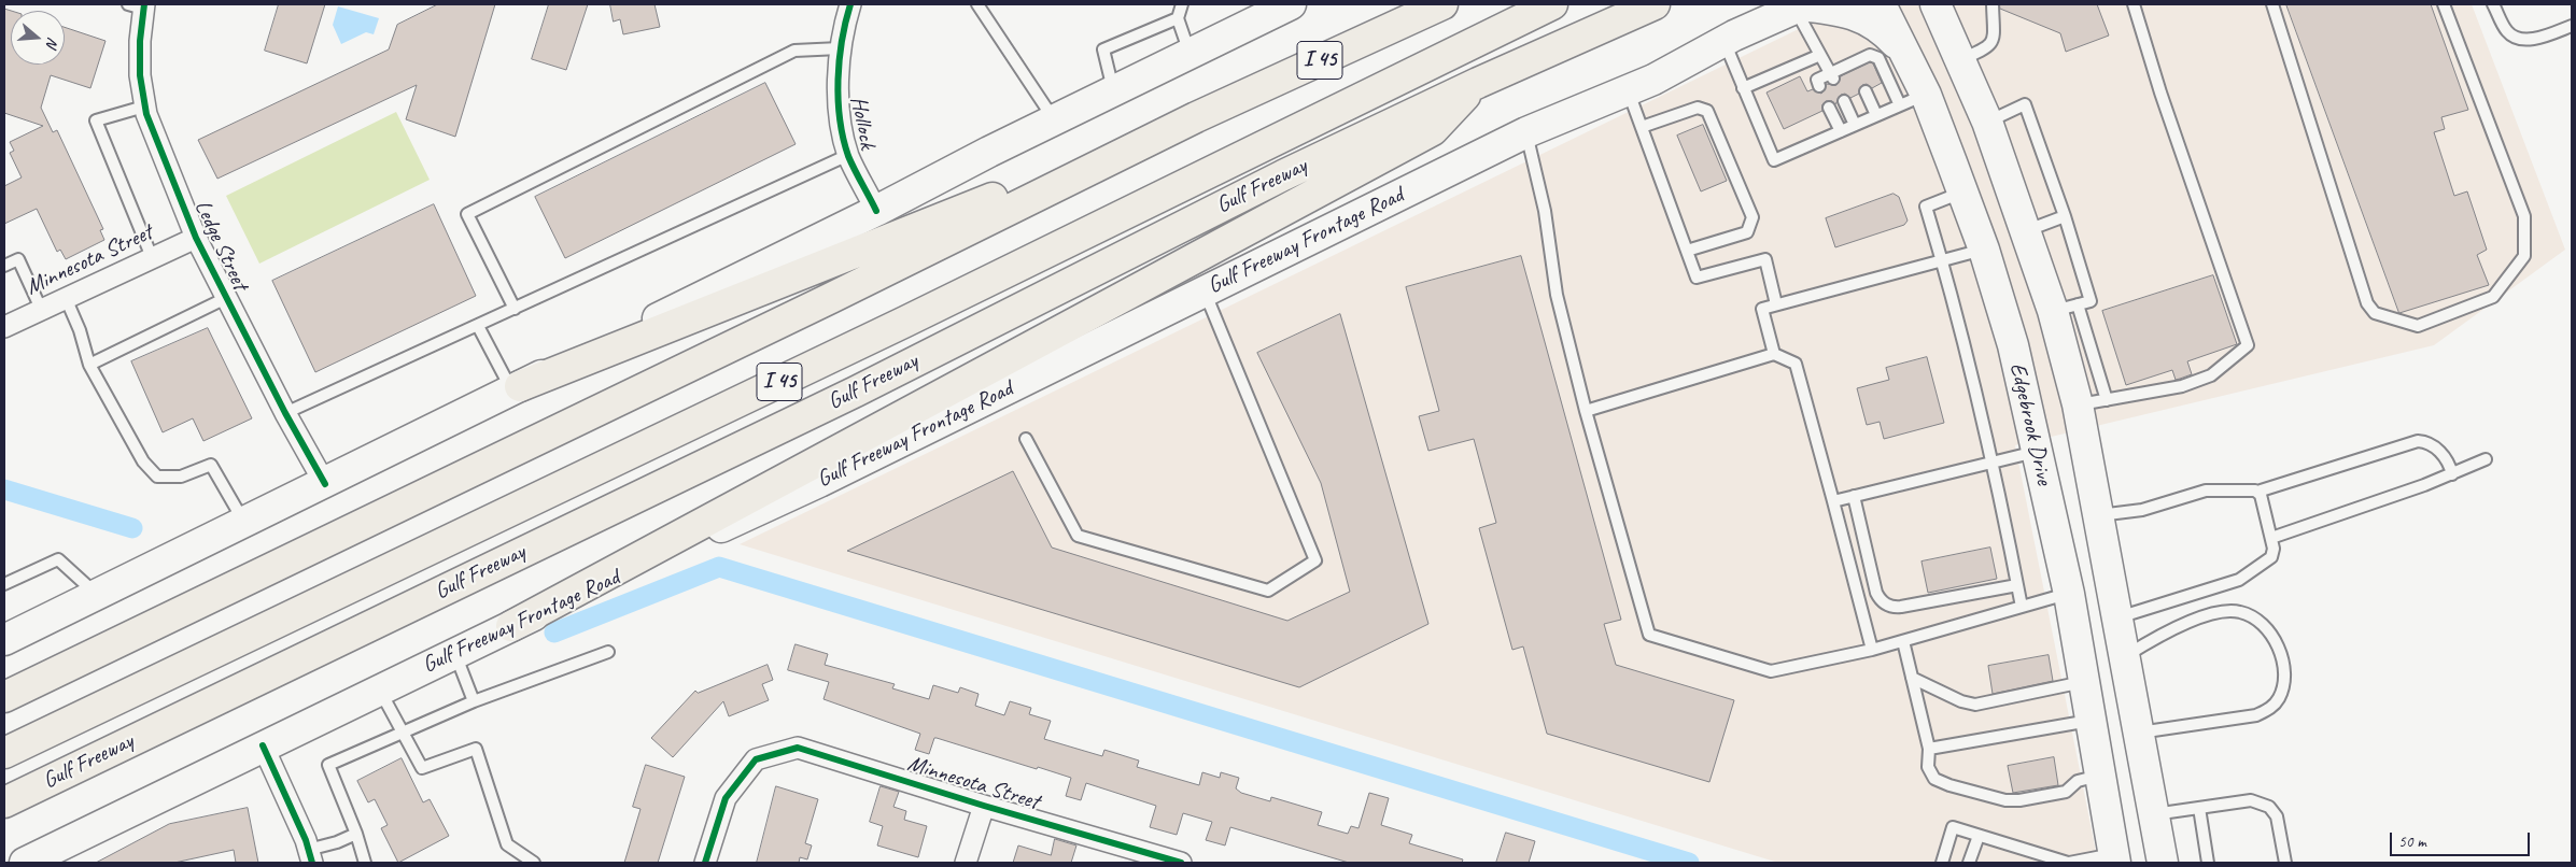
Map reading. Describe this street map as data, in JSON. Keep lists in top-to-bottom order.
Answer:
{
  "streets": {
    "highway": ["I 45", "Gulf Freeway"],
    "main road": ["Gulf Freeway Frontage Road", "Edgebrook Drive"],
    "street": ["Hollock", "Ledge Street", "Minnesota Street"]
  },
  "crossings": [
    ["Ledge Street", "Minnesota Street"]
  ],
  "scale_bar": "50 m",
  "north": "right"
}
